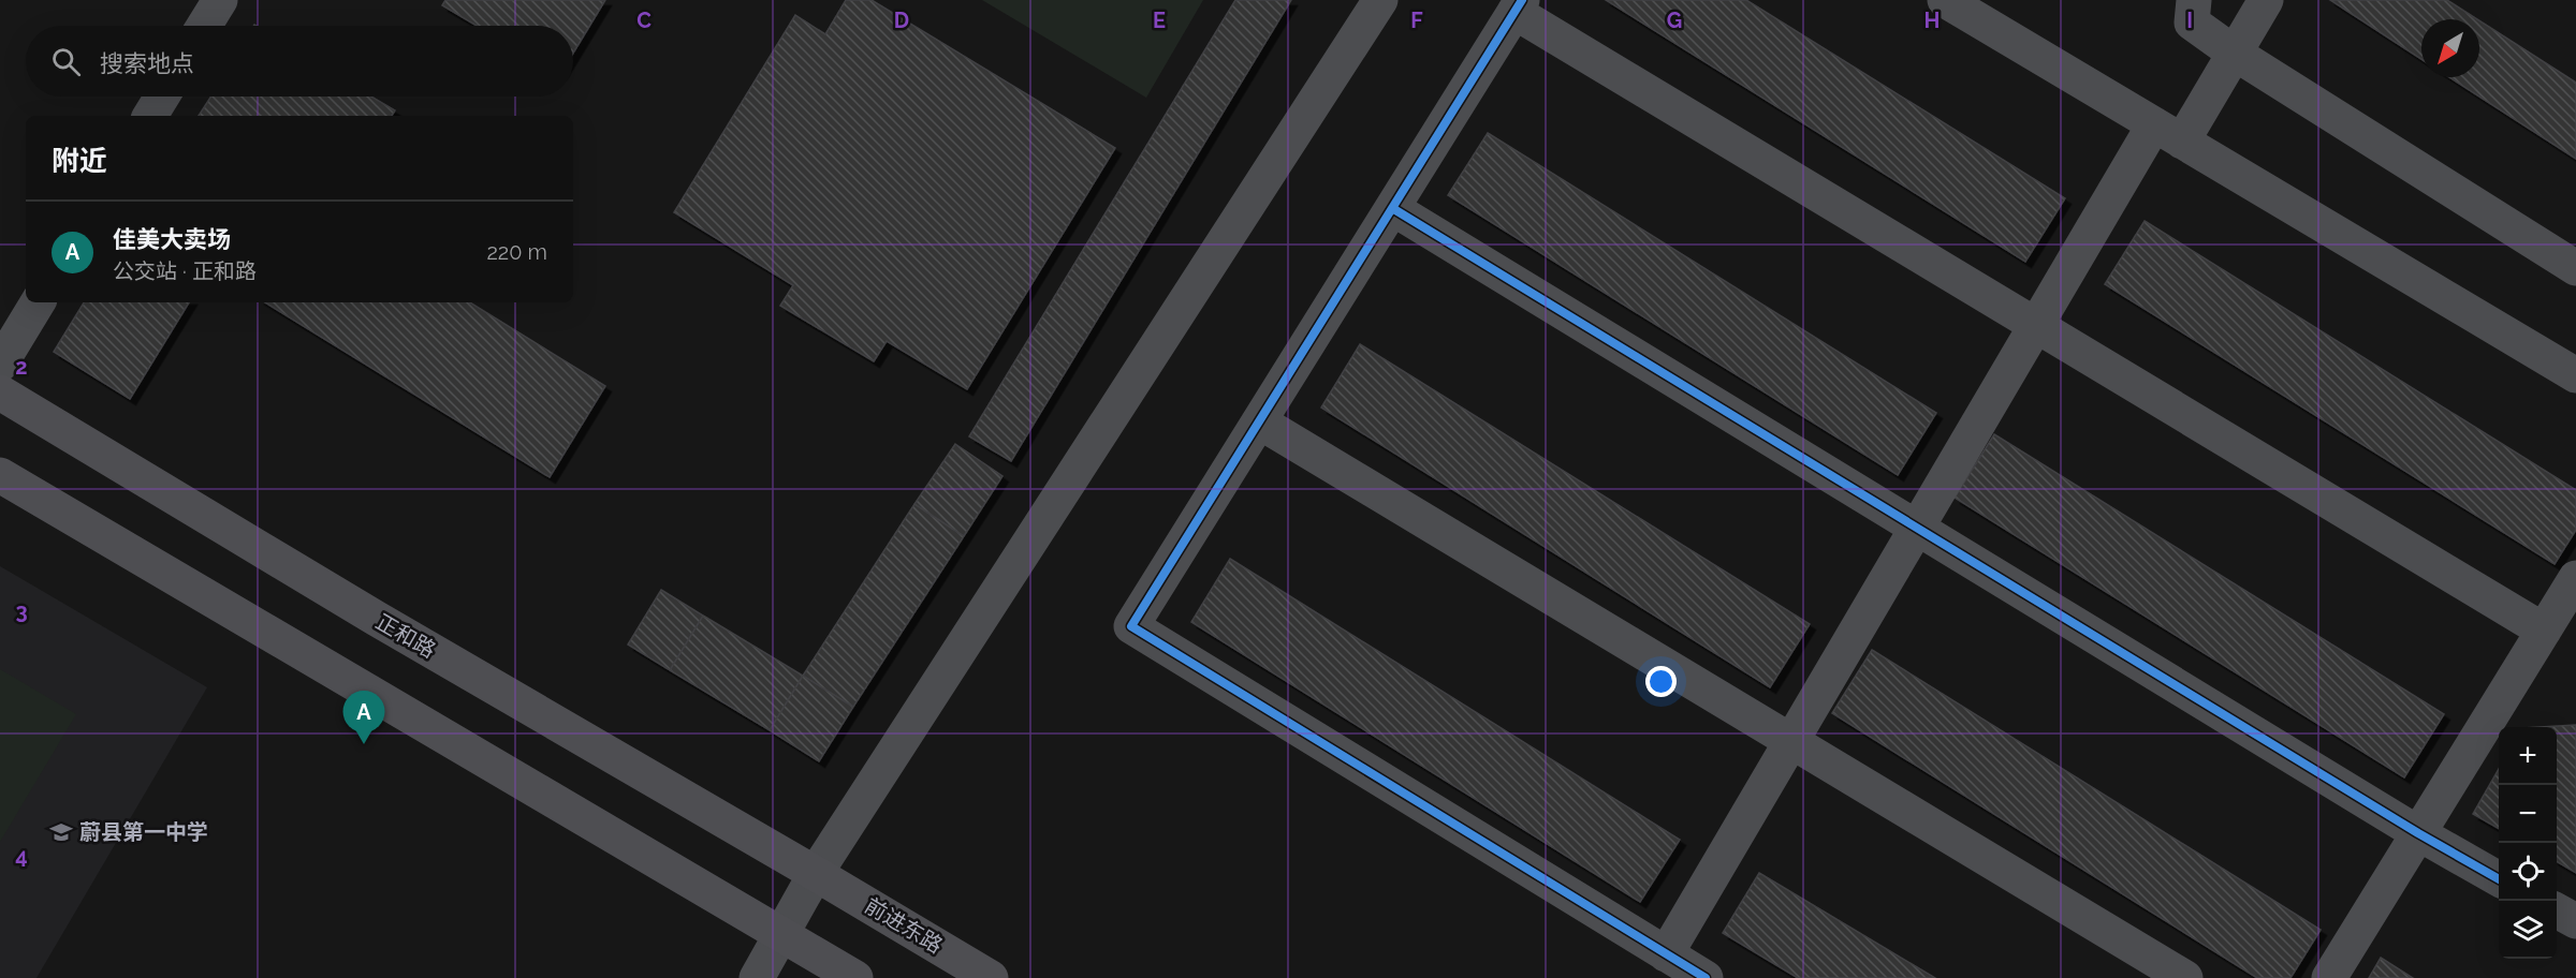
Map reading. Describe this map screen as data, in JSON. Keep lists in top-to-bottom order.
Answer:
{
  "streets": {
    "main road": ["正和路", "前进东路"]
  },
  "crossings": [
    ["正和路", "前进东路"]
  ],
  "places": {
    "school or university": ["蔚县第一中学"]
  },
  "north": "bottom left",
  "page": {
    "search": "搜索地点",
    "heading": "附近",
    "list": [
      {
        "mark": "A",
        "name": "佳美大卖场",
        "note": "公交站 · 正和路",
        "value": "220 m"
      }
    ],
    "pins": "A",
    "map_buttons": ["+", "−"]
  },
  "grid": {
    "columns": [
      "C",
      "D",
      "E",
      "F",
      "G",
      "H",
      "I"
    ],
    "rows": ["2", "3", "4"]
  }
}
